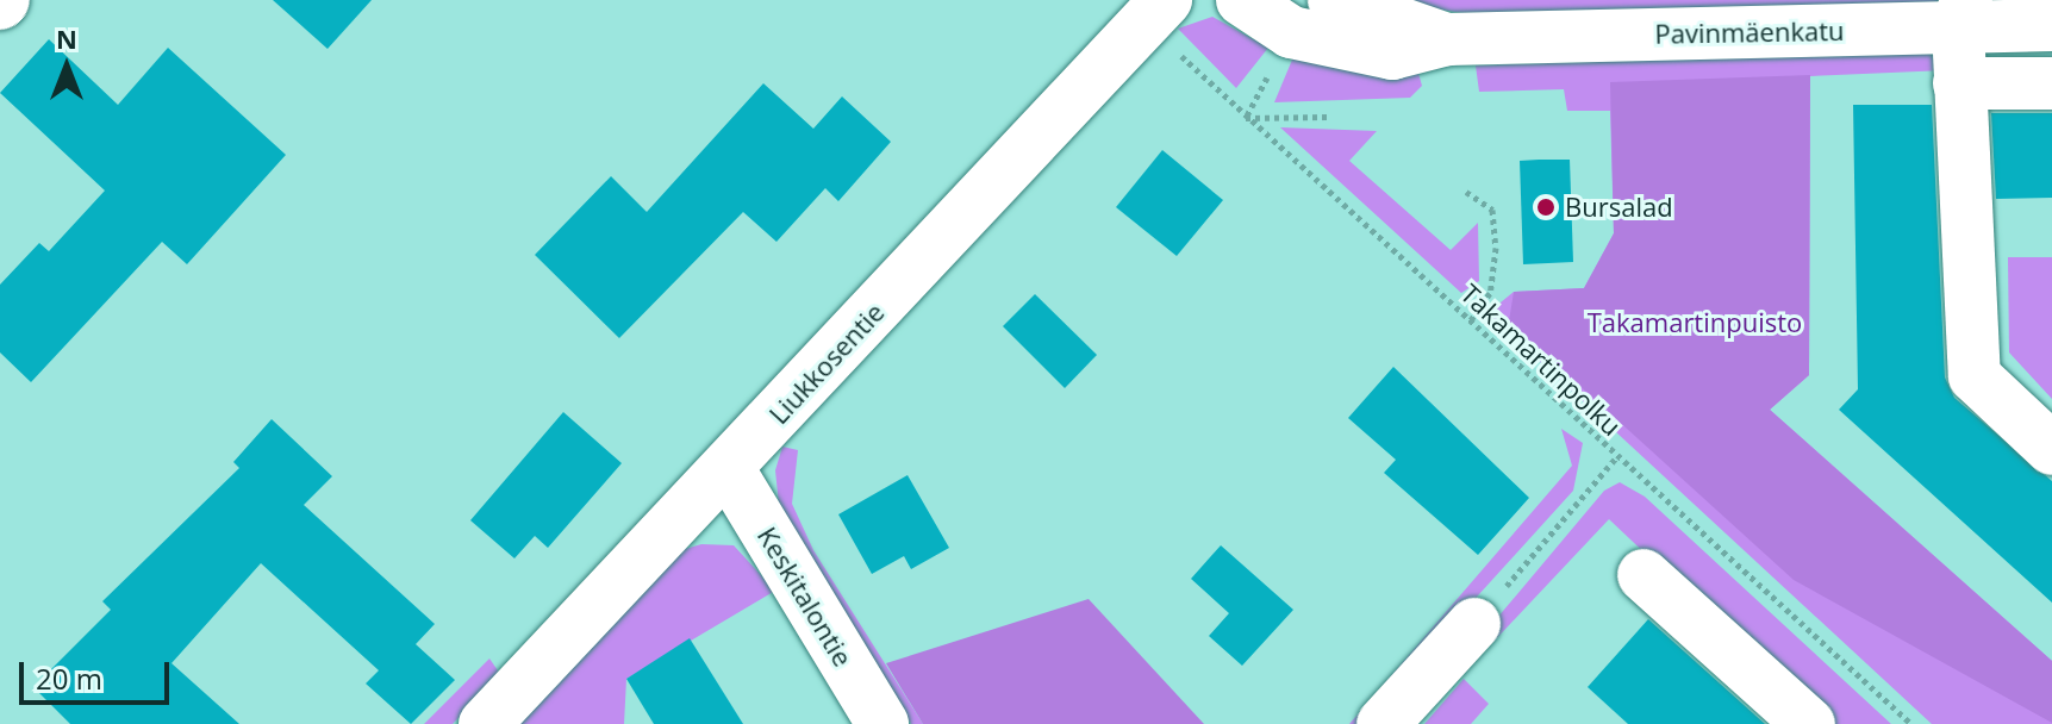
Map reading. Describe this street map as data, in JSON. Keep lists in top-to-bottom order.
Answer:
{
  "streets": {
    "street": ["Pavinmäenkatu", "Liukkosentie", "Keskitalontie"],
    "path": ["Takamartinpolku"]
  },
  "crossings": [
    ["Takamartinpolku", "Liukkosentie"],
    ["Liukkosentie", "Keskitalontie"]
  ],
  "parks": ["Takamartinpuisto"],
  "places": ["Bursalad"],
  "scale_bar": "20 m",
  "north": "top"
}
